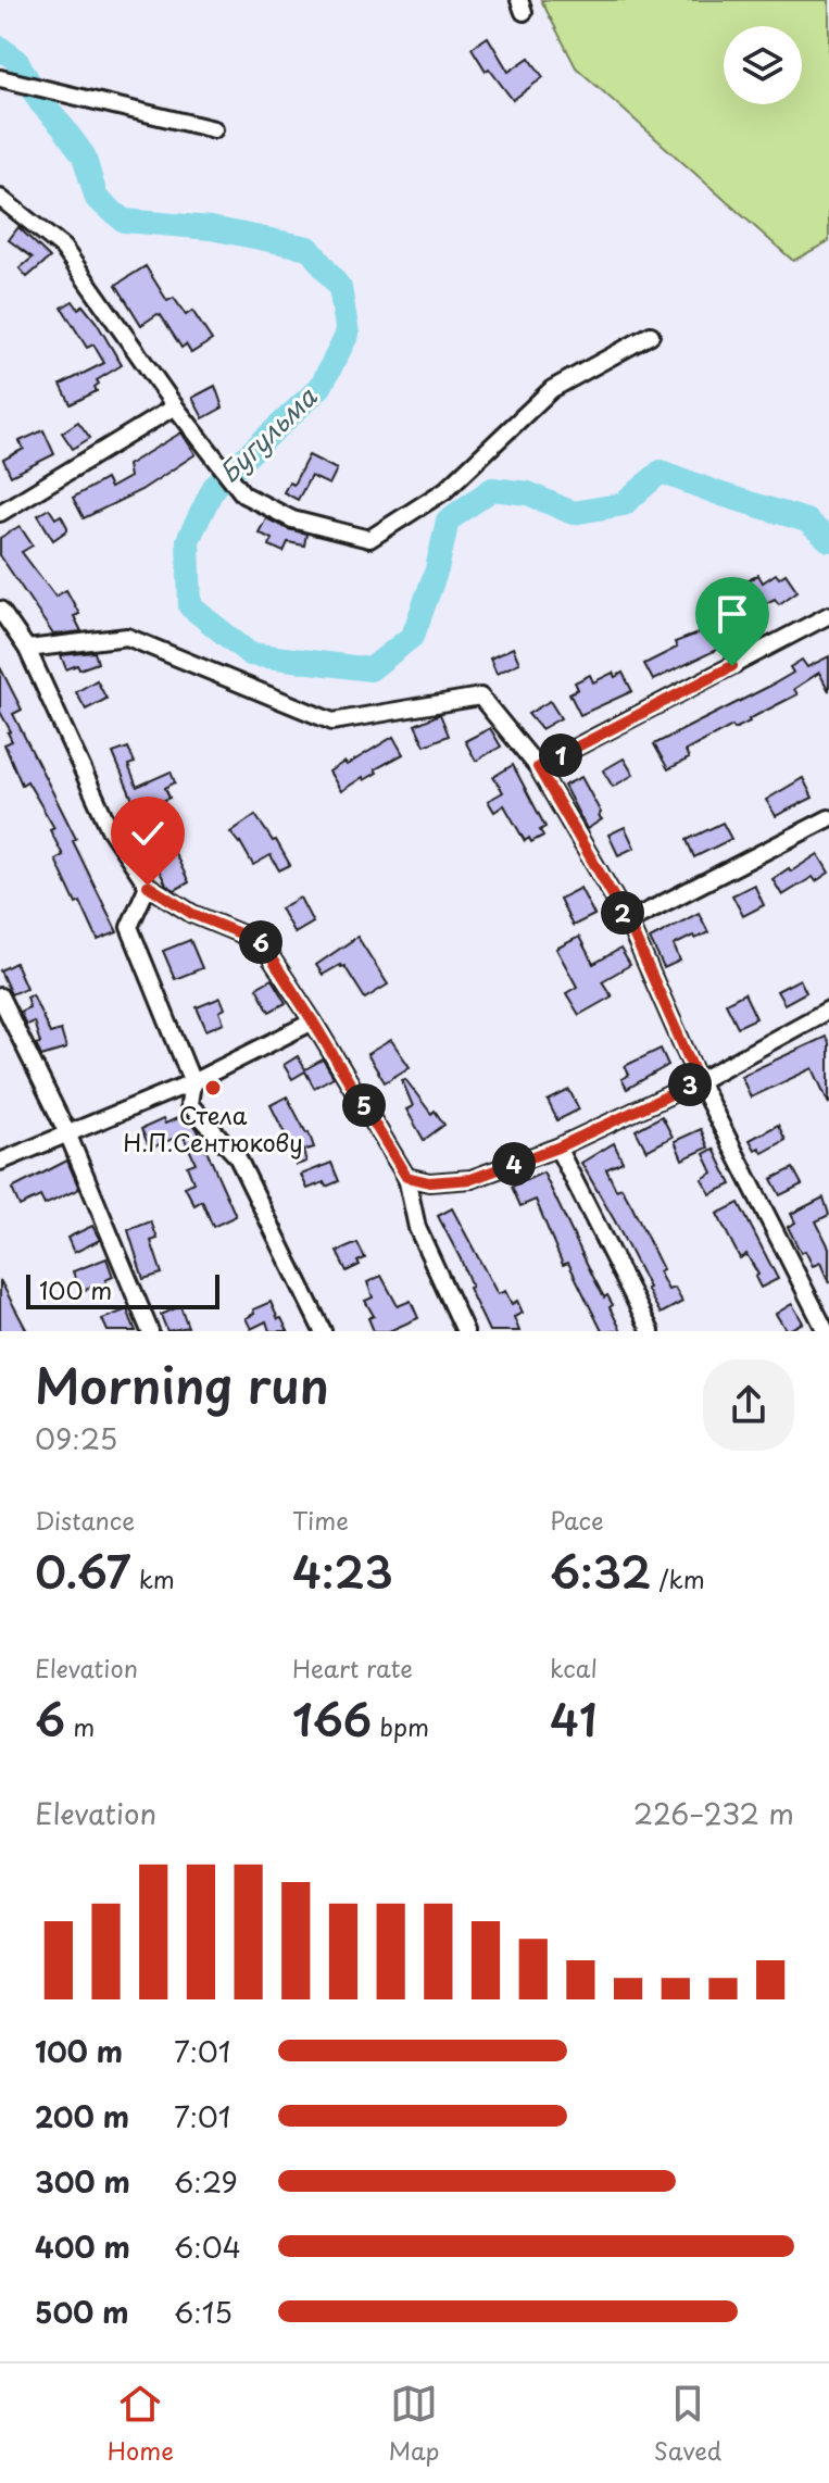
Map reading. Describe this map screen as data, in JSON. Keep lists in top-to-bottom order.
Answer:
{
  "water": ["Бугульма"],
  "places": ["Стела Н.П.Сентюкову"],
  "scale_bar": "100 m",
  "page": {
    "pins": [
      "1",
      "2",
      "6",
      "3",
      "5",
      "4"
    ],
    "scale": "100 m",
    "heading": ["Morning run", "09:25"],
    "stats": [
      ["Distance", "0.67 km"],
      ["Time", "4:23"],
      ["Pace", "6:32 /km"],
      ["Elevation", "6 m"],
      ["Heart rate", "166 bpm"],
      ["kcal", "41"]
    ],
    "chart": ["Elevation", "226–232 m"],
    "list": [
      {
        "name": "100 m",
        "note": "7:01"
      },
      {
        "name": "200 m",
        "note": "7:01"
      },
      {
        "name": "300 m",
        "note": "6:29"
      },
      {
        "name": "400 m",
        "note": "6:04"
      },
      {
        "name": "500 m",
        "note": "6:15"
      }
    ],
    "tabs": ["Home", "Map", "Saved"]
  }
}
